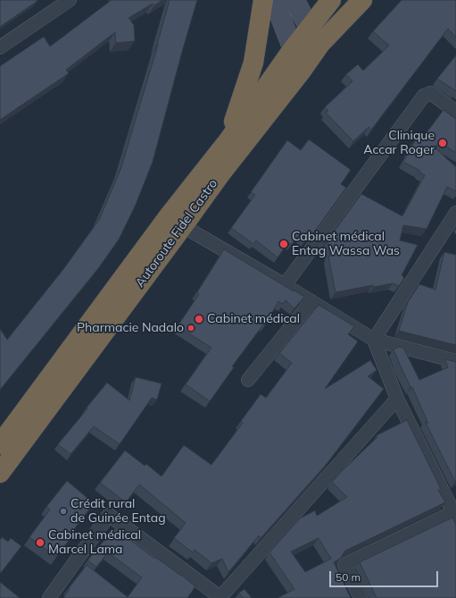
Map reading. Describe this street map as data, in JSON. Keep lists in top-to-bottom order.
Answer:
{
  "streets": {
    "highway": ["Autoroute Fidel Castro"]
  },
  "places": [
    "Clinique Accar Roger",
    "Cabinet médical Entag Wassa Was",
    "Cabinet médical",
    "Pharmacie Nadalo",
    "Crédit rural de Guinée Entag",
    "Cabinet médical Marcel Lama"
  ],
  "scale_bar": "50 m"
}
